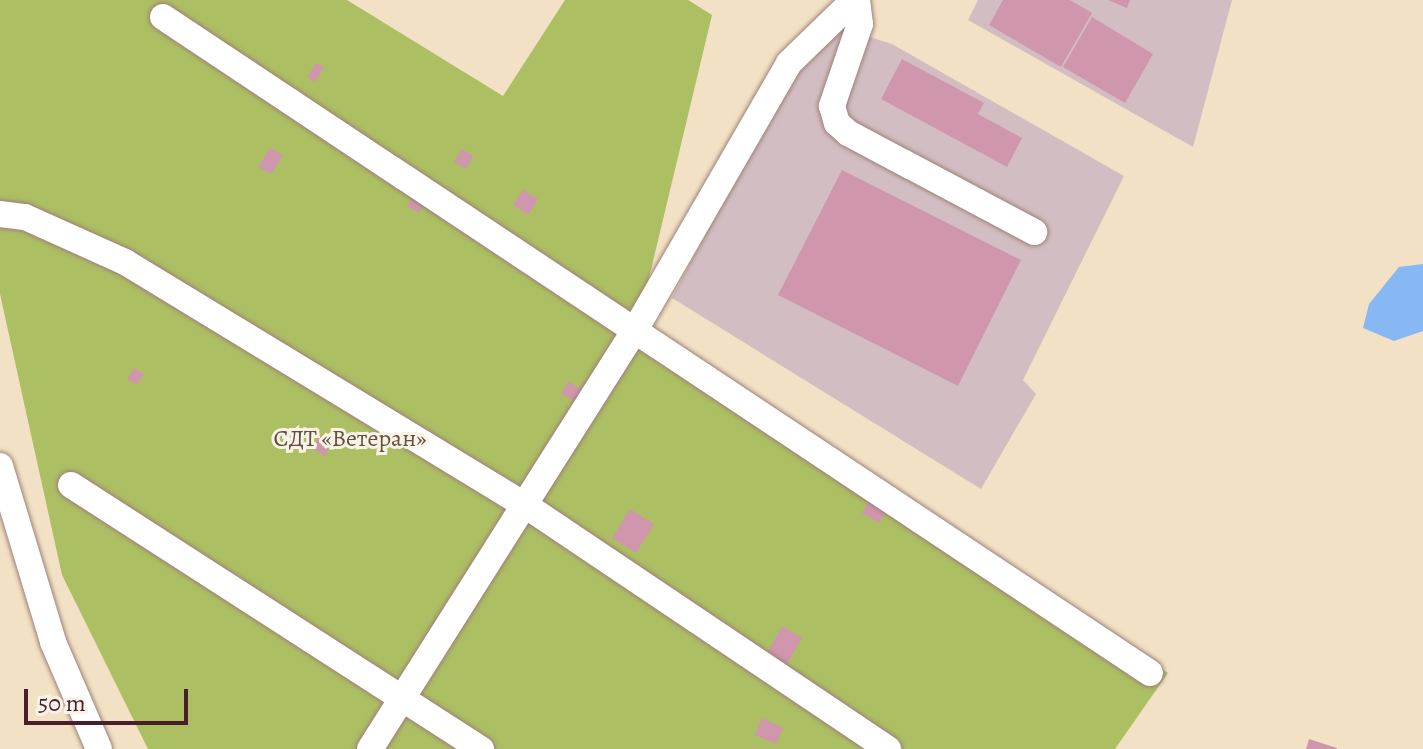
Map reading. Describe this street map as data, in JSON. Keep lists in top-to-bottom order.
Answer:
{
  "parks": ["СДТ «Ветеран»"],
  "scale_bar": "50 m"
}
